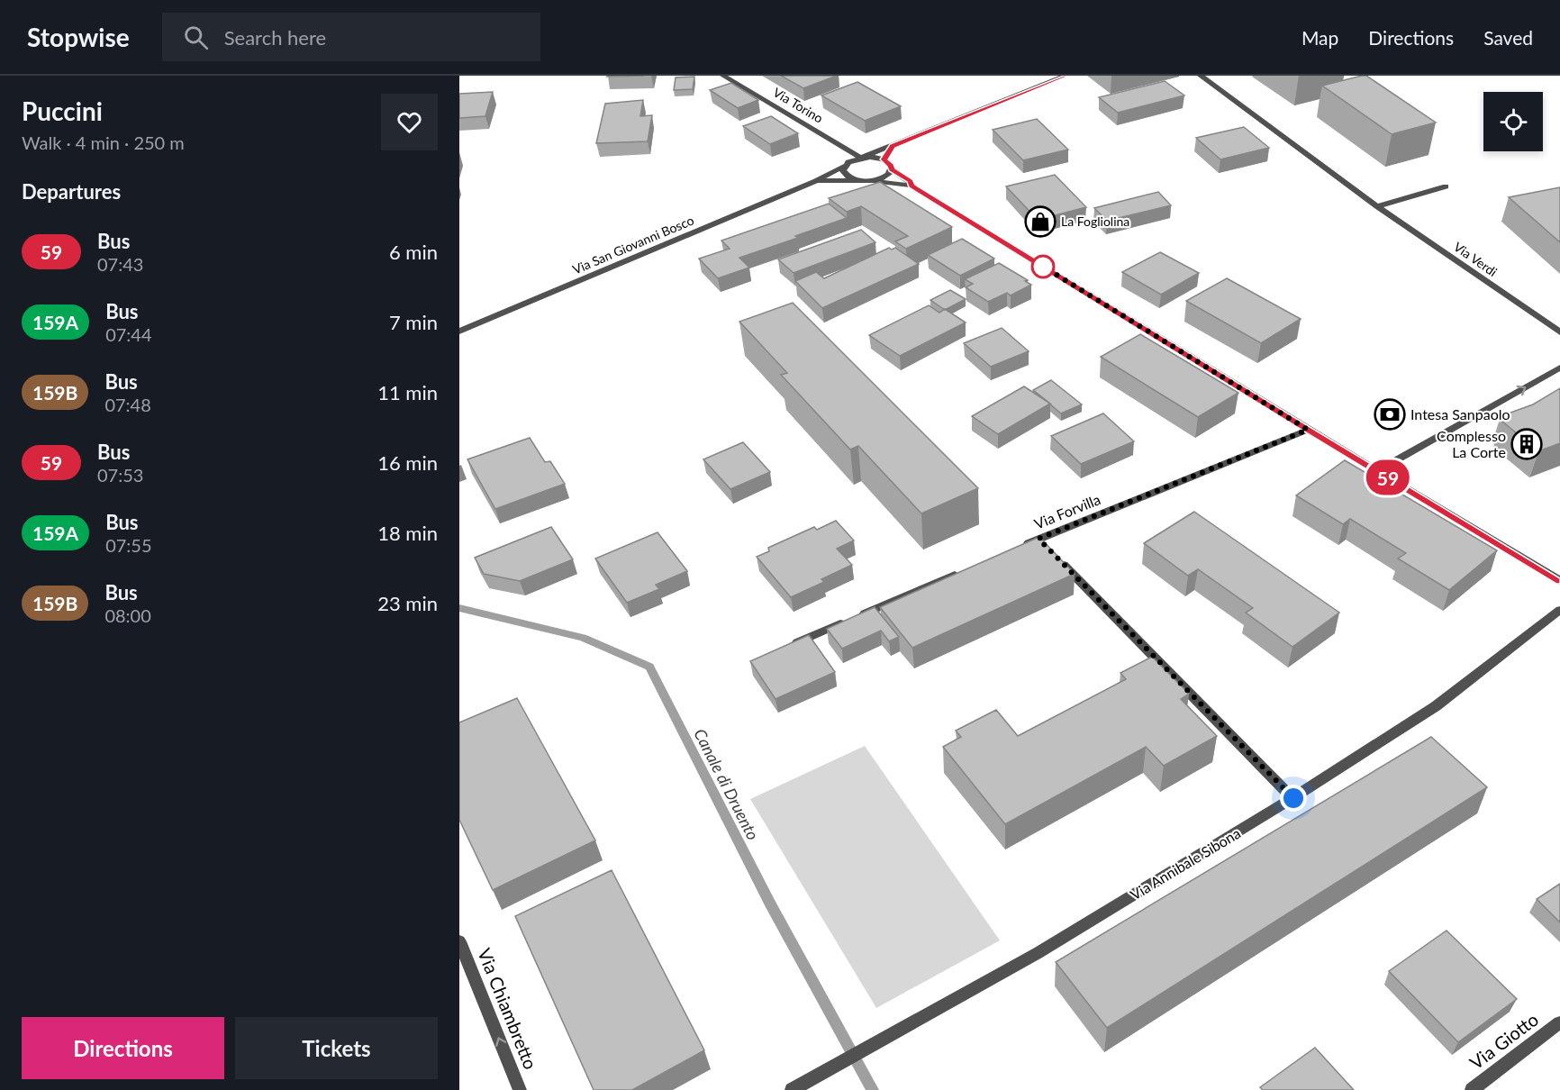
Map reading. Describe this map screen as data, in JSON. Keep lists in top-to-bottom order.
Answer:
{
  "streets": {
    "street": [
      "Via Torino",
      "Via San Giovanni Bosco",
      "Via Verdi",
      "Via Forvilla",
      "Via Annibale Sibona",
      "Via Chiambretto",
      "Via Giotto"
    ]
  },
  "crossings": [
    ["Via Torino", "Via San Giovanni Bosco"]
  ],
  "one_way": ["Via Chiambretto"],
  "water": ["Canale di Druento"],
  "places": {
    "shop": ["La Fogliolina"],
    "bank": ["Intesa Sanpaolo"],
    "building": ["Complesso La Corte"]
  },
  "lines": ["bus line 59"],
  "page": {
    "header": "Stopwise",
    "search": "Search here",
    "nav": ["Map", "Directions", "Saved"],
    "heading": [
      ["Puccini", "Walk · 4 min · 250 m"],
      "Departures"
    ],
    "on_map": "59",
    "list": [
      {
        "mark": "59",
        "name": "Bus",
        "note": "07:43",
        "value": "6 min"
      },
      {
        "mark": "159A",
        "name": "Bus",
        "note": "07:44",
        "value": "7 min"
      },
      {
        "mark": "159B",
        "name": "Bus",
        "note": "07:48",
        "value": "11 min"
      },
      {
        "mark": "59",
        "name": "Bus",
        "note": "07:53",
        "value": "16 min"
      },
      {
        "mark": "159A",
        "name": "Bus",
        "note": "07:55",
        "value": "18 min"
      },
      {
        "mark": "159B",
        "name": "Bus",
        "note": "08:00",
        "value": "23 min"
      }
    ],
    "buttons": ["Directions", "Tickets"]
  }
}
